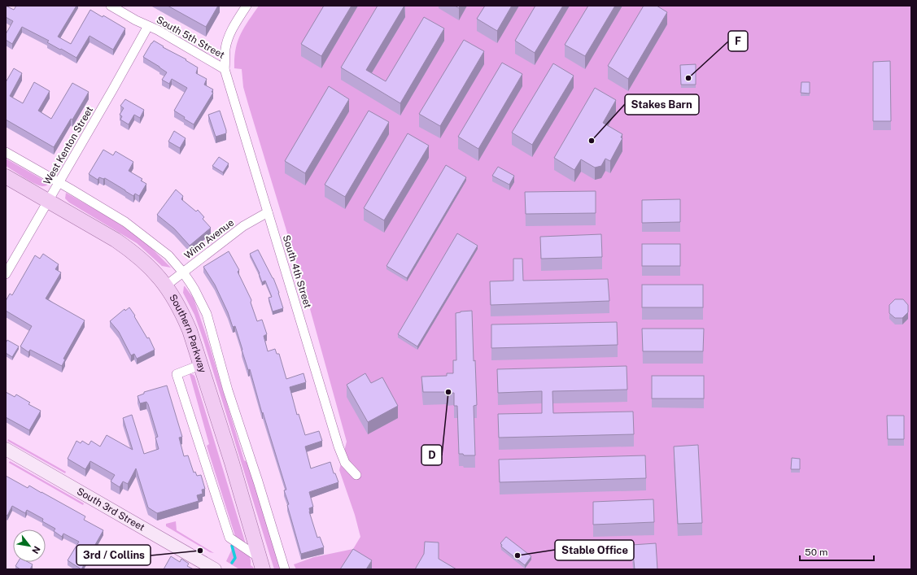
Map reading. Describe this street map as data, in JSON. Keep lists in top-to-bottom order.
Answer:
{
  "streets": {
    "main road": ["Southern Parkway", "South 3rd Street"],
    "street": [
      "South 5th Street",
      "West Kenton Street",
      "Winn Avenue",
      "South 4th Street"
    ]
  },
  "crossings": [
    ["South 5th Street", "West Kenton Street"],
    ["South 5th Street", "South 4th Street"],
    ["West Kenton Street", "Southern Parkway"],
    ["Winn Avenue", "South 4th Street"],
    ["Winn Avenue", "Southern Parkway"]
  ],
  "places": [
    "F",
    "Stakes Barn",
    "D",
    "3rd / Collins",
    "Stable Office"
  ],
  "scale_bar": "50 m",
  "north": "bottom right"
}
